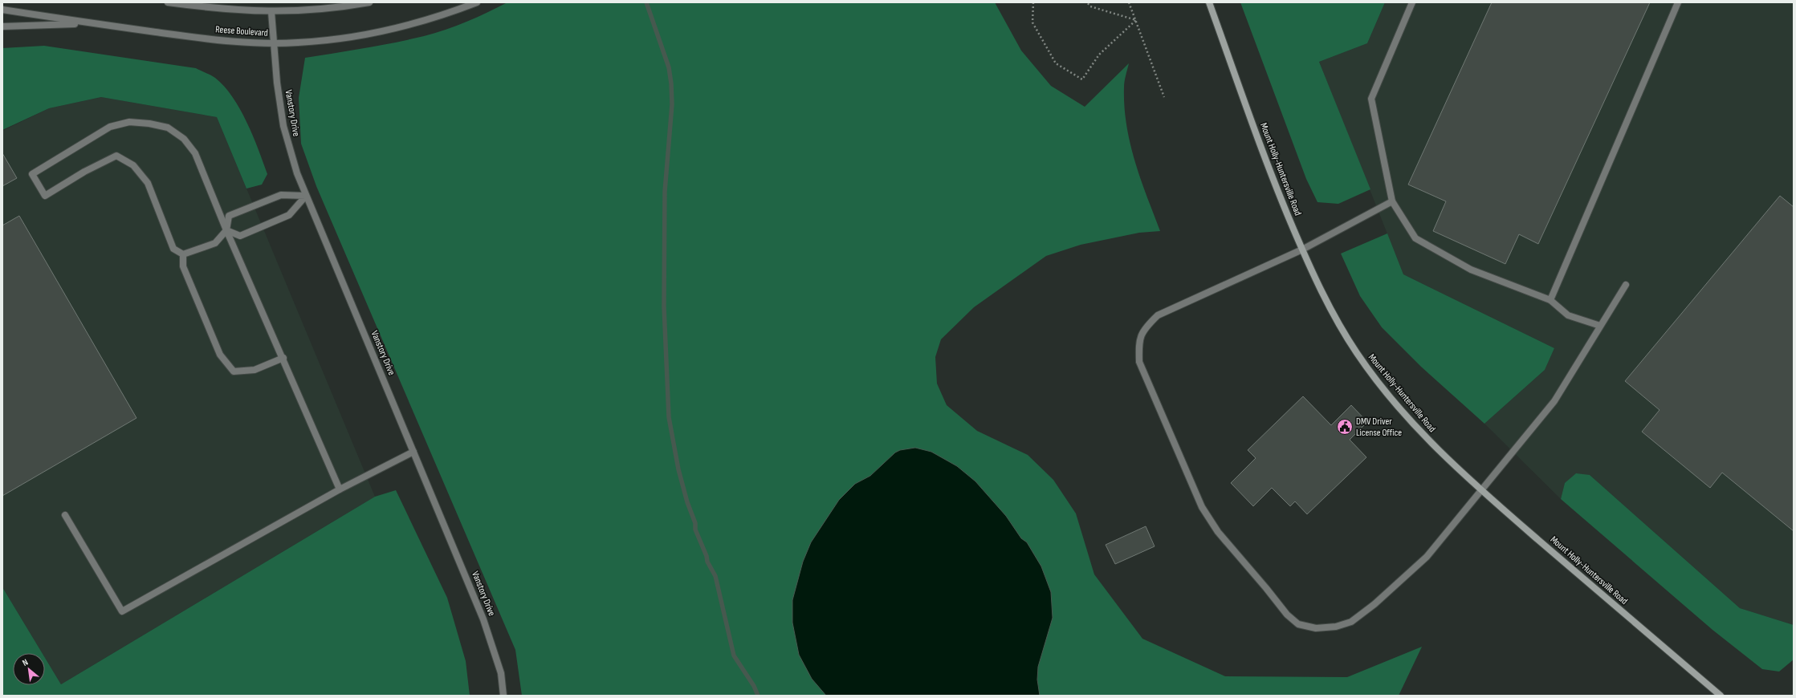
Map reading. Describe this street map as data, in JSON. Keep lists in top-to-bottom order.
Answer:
{
  "streets": {
    "main road": ["Mount Holly-Huntersville Road"],
    "street": ["Reese Boulevard", "Vanstory Drive"]
  },
  "crossings": [
    ["Reese Boulevard", "Vanstory Drive"]
  ],
  "places": {
    "public building": ["DMV Driver License Office"]
  },
  "north": "top left"
}
